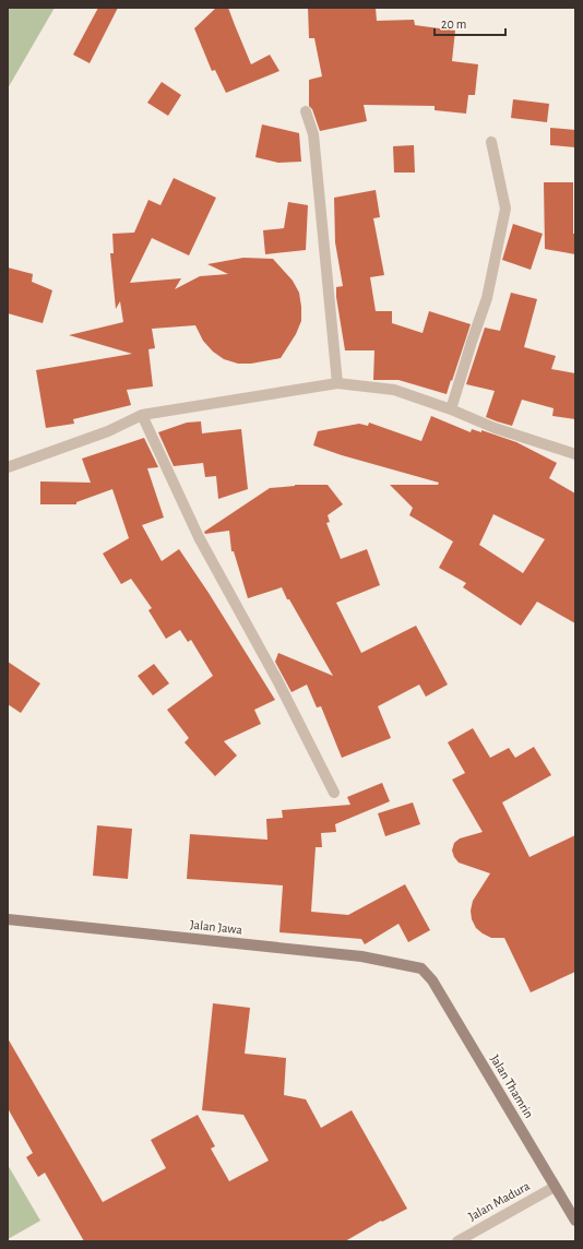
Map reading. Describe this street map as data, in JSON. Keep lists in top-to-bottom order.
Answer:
{
  "streets": {
    "street": ["Jalan Jawa", "Jalan Thamrin", "Jalan Madura"]
  },
  "crossings": [
    ["Jalan Jawa", "Jalan Thamrin"],
    ["Jalan Thamrin", "Jalan Madura"]
  ],
  "scale_bar": "20 m"
}
